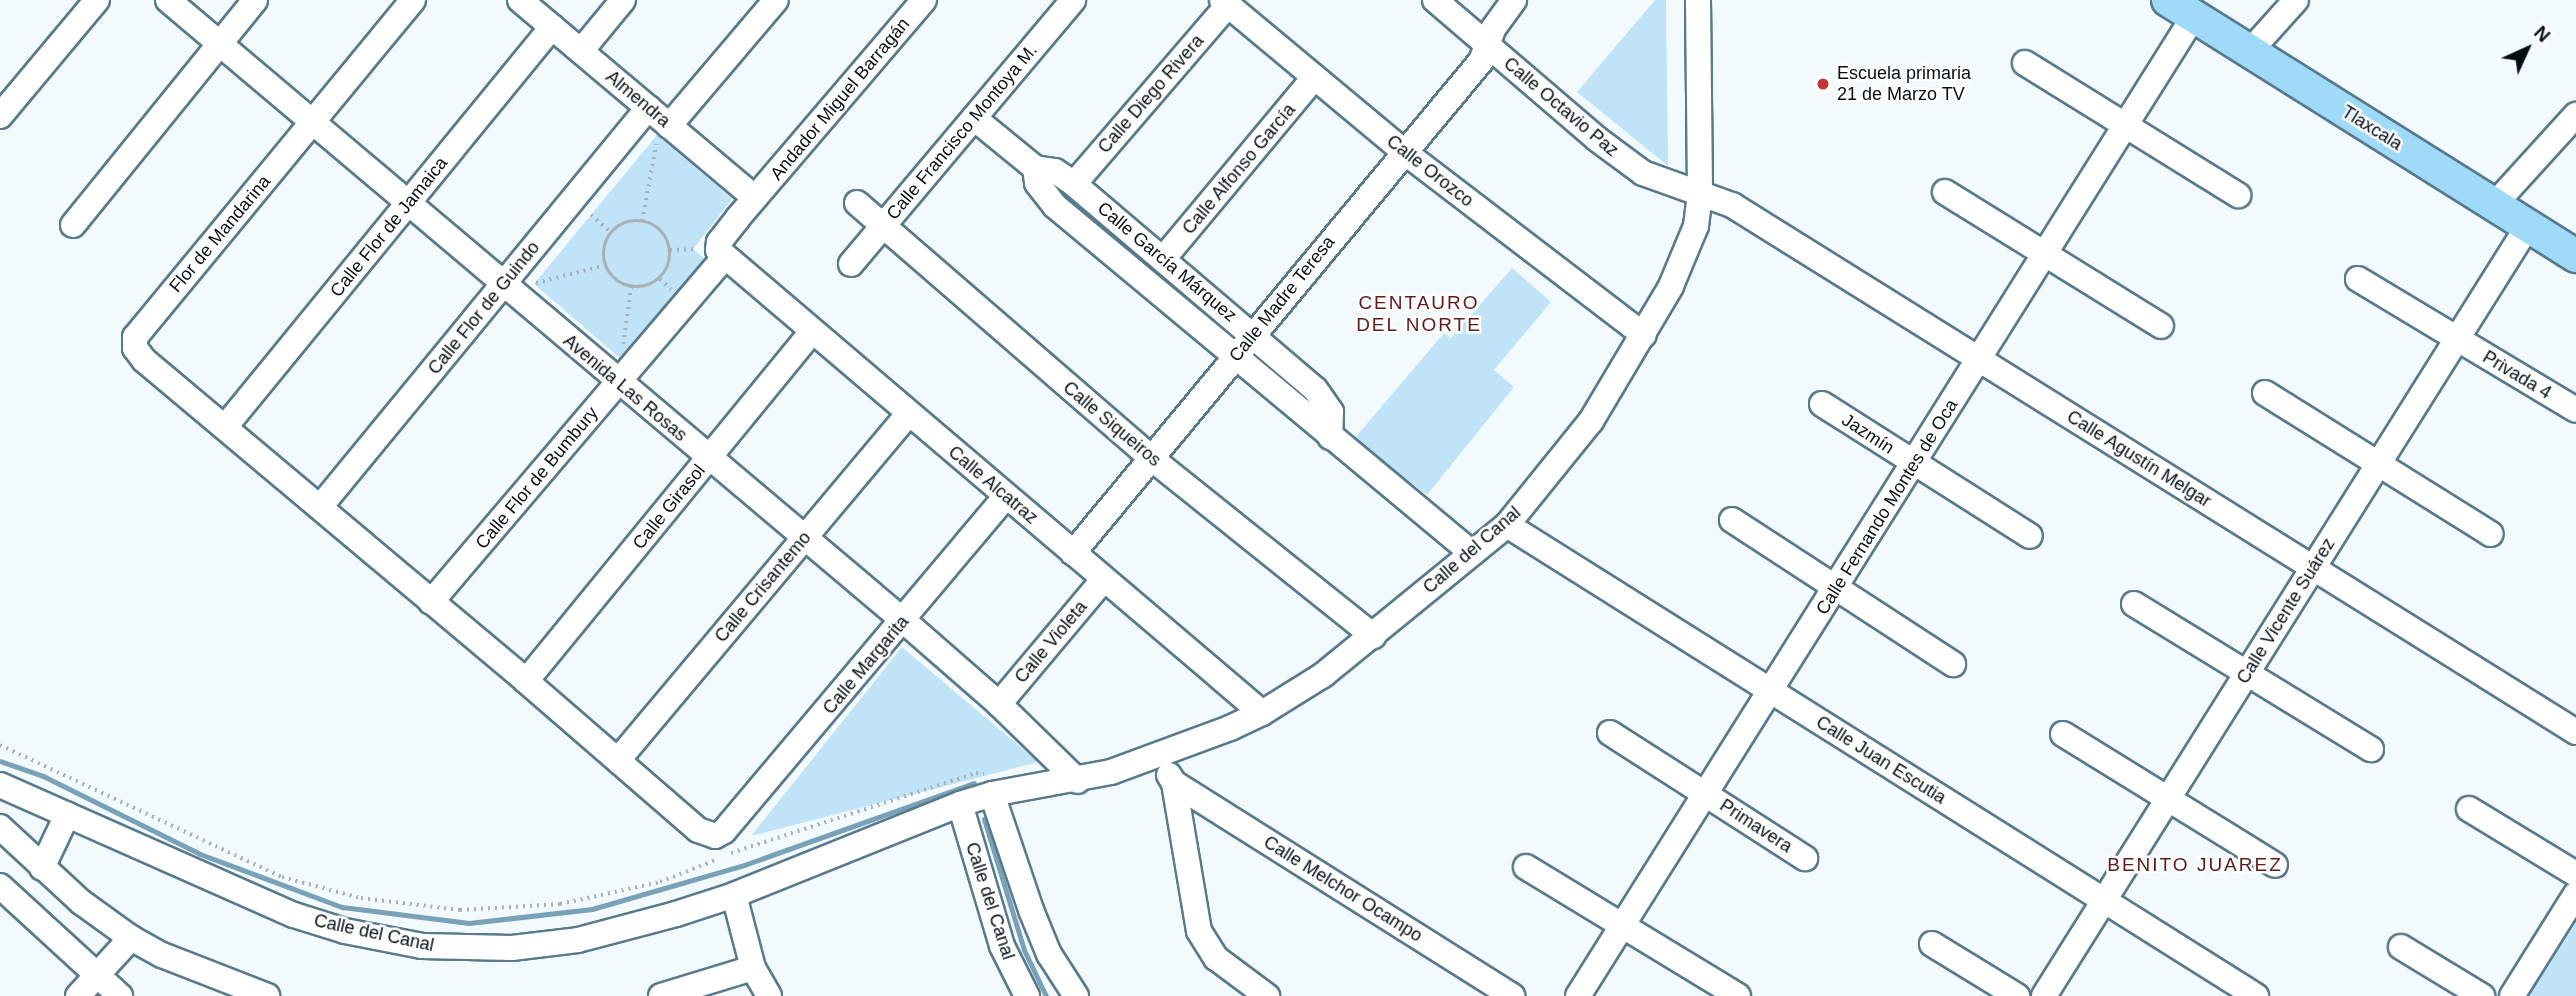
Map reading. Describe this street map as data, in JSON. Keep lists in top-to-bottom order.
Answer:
{
  "streets": {
    "main road": ["Tlaxcala"],
    "street": [
      "Calle Diego Rivera",
      "Almendra",
      "Andador Miguel Barragán",
      "Calle Octavio Paz",
      "Calle Francisco Montoya M.",
      "Calle Alfonso García",
      "Calle Orozco",
      "Calle Flor de Jamaica",
      "Flor de Mandarina",
      "Calle García Márquez",
      "Calle Madre Teresa",
      "Calle Flor de Guindo",
      "Privada 4",
      "Avenida Las Rosas",
      "Calle Siqueiros",
      "Jazmín",
      "Calle Agustín Melgar",
      "Calle Flor de Bumbury",
      "Calle Alcatraz",
      "Calle Girasol",
      "Calle Fernando Montes de Oca",
      "Calle del Canal",
      "Calle Crisantemo",
      "Calle Vicente Suárez",
      "Calle Violeta",
      "Calle Margarita",
      "Calle Juan Escutia",
      "Primavera",
      "Calle Melchor Ocampo"
    ]
  },
  "crossings": [
    ["Calle Diego Rivera", "Calle Orozco"],
    ["Calle Diego Rivera", "Calle García Márquez"],
    ["Almendra", "Andador Miguel Barragán"],
    ["Almendra", "Calle Flor de Jamaica"],
    ["Almendra", "Calle Flor de Guindo"],
    ["Andador Miguel Barragán", "Calle Flor de Bumbury"],
    ["Andador Miguel Barragán", "Calle Alcatraz"],
    ["Calle Octavio Paz", "Calle Madre Teresa"],
    ["Calle Octavio Paz", "Calle Agustín Melgar"],
    ["Calle Octavio Paz", "Calle del Canal"],
    ["Tlaxcala", "Calle Fernando Montes de Oca"],
    ["Tlaxcala", "Calle Vicente Suárez"],
    ["Calle Francisco Montoya M.", "Calle García Márquez"],
    ["Calle Francisco Montoya M.", "Calle Siqueiros"],
    ["Calle Alfonso García", "Calle Orozco"],
    ["Calle Alfonso García", "Calle García Márquez"],
    ["Calle Orozco", "Calle Madre Teresa"],
    ["Calle Orozco", "Calle del Canal"],
    ["Calle Flor de Jamaica", "Flor de Mandarina"],
    ["Calle Flor de Jamaica", "Avenida Las Rosas"],
    ["Flor de Mandarina", "Avenida Las Rosas"],
    ["Calle García Márquez", "Calle Madre Teresa"],
    ["Calle García Márquez", "Calle del Canal"],
    ["Calle Madre Teresa", "Calle Siqueiros"],
    ["Calle Madre Teresa", "Calle Alcatraz"],
    ["Calle Flor de Guindo", "Avenida Las Rosas"],
    ["Privada 4", "Calle Vicente Suárez"],
    ["Avenida Las Rosas", "Calle Flor de Bumbury"],
    ["Avenida Las Rosas", "Calle Girasol"],
    ["Avenida Las Rosas", "Calle del Canal"],
    ["Avenida Las Rosas", "Calle Crisantemo"],
    ["Avenida Las Rosas", "Calle Violeta"],
    ["Avenida Las Rosas", "Calle Margarita"],
    ["Calle Siqueiros", "Calle del Canal"],
    ["Jazmín", "Calle Fernando Montes de Oca"],
    ["Calle Agustín Melgar", "Calle Fernando Montes de Oca"],
    ["Calle Agustín Melgar", "Calle del Canal"],
    ["Calle Agustín Melgar", "Calle Vicente Suárez"],
    ["Calle Flor de Bumbury", "Calle Alcatraz"],
    ["Calle Alcatraz", "Calle Girasol"],
    ["Calle Alcatraz", "Calle del Canal"],
    ["Calle Alcatraz", "Calle Crisantemo"],
    ["Calle Alcatraz", "Calle Violeta"],
    ["Calle Alcatraz", "Calle Margarita"],
    ["Calle Fernando Montes de Oca", "Calle Juan Escutia"],
    ["Calle Fernando Montes de Oca", "Primavera"],
    ["Calle del Canal", "Calle Juan Escutia"],
    ["Calle Crisantemo", "Calle Margarita"],
    ["Calle Vicente Suárez", "Calle Juan Escutia"]
  ],
  "districts": ["CENTAURO DEL NORTE", "BENITO JUAREZ"],
  "places": ["Escuela primaria 21 de Marzo TV"],
  "north": "top right"
}
